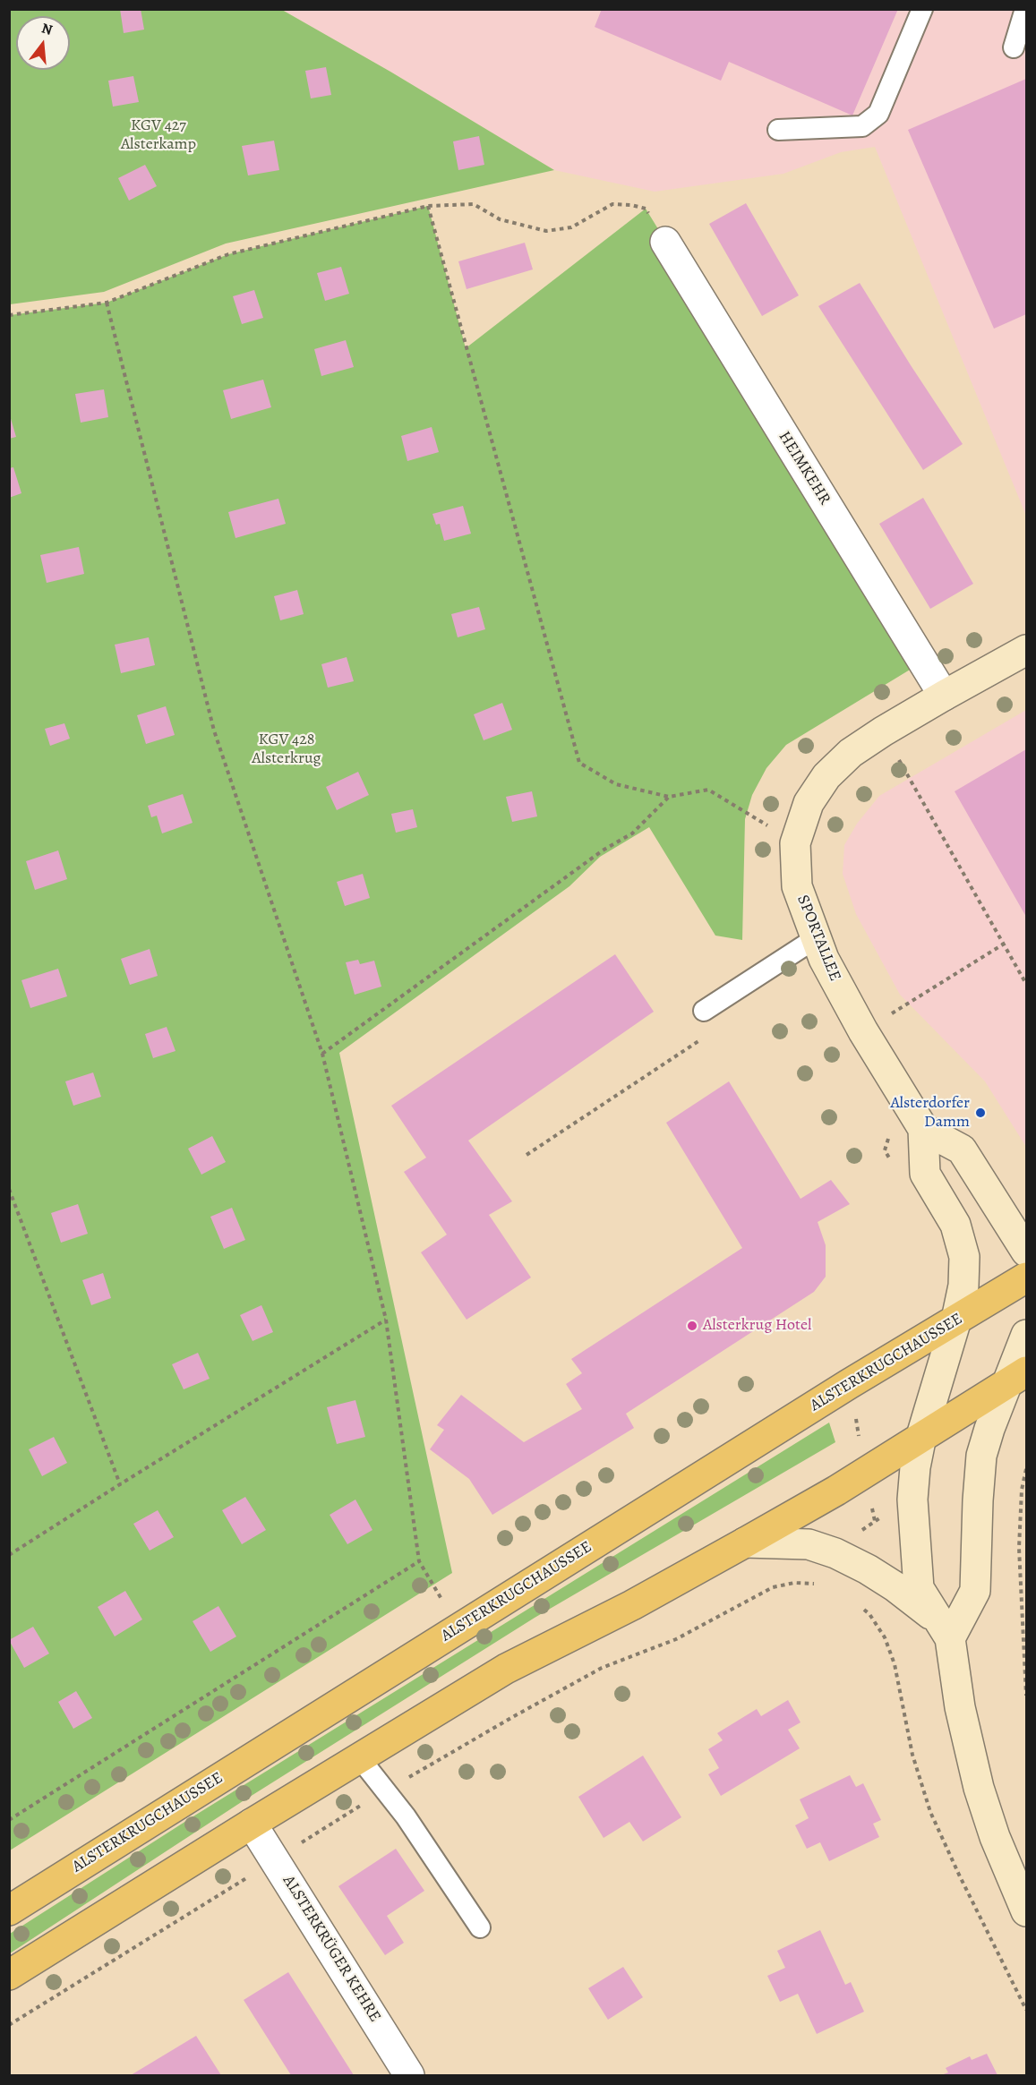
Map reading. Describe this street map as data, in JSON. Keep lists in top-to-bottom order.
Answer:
{
  "streets": {
    "main road": ["ALSTERKRUGCHAUSSEE"],
    "street": ["HEIMKEHR", "SPORTALLEE", "ALSTERKRÜGER KEHRE"]
  },
  "crossings": [
    ["HEIMKEHR", "SPORTALLEE"],
    ["SPORTALLEE", "ALSTERKRUGCHAUSSEE"]
  ],
  "parks": ["KGV 427 Alsterkamp", "KGV 428 Alsterkrug"],
  "places": ["Alsterdorfer Damm", "Alsterkrug Hotel"],
  "north": "top"
}
